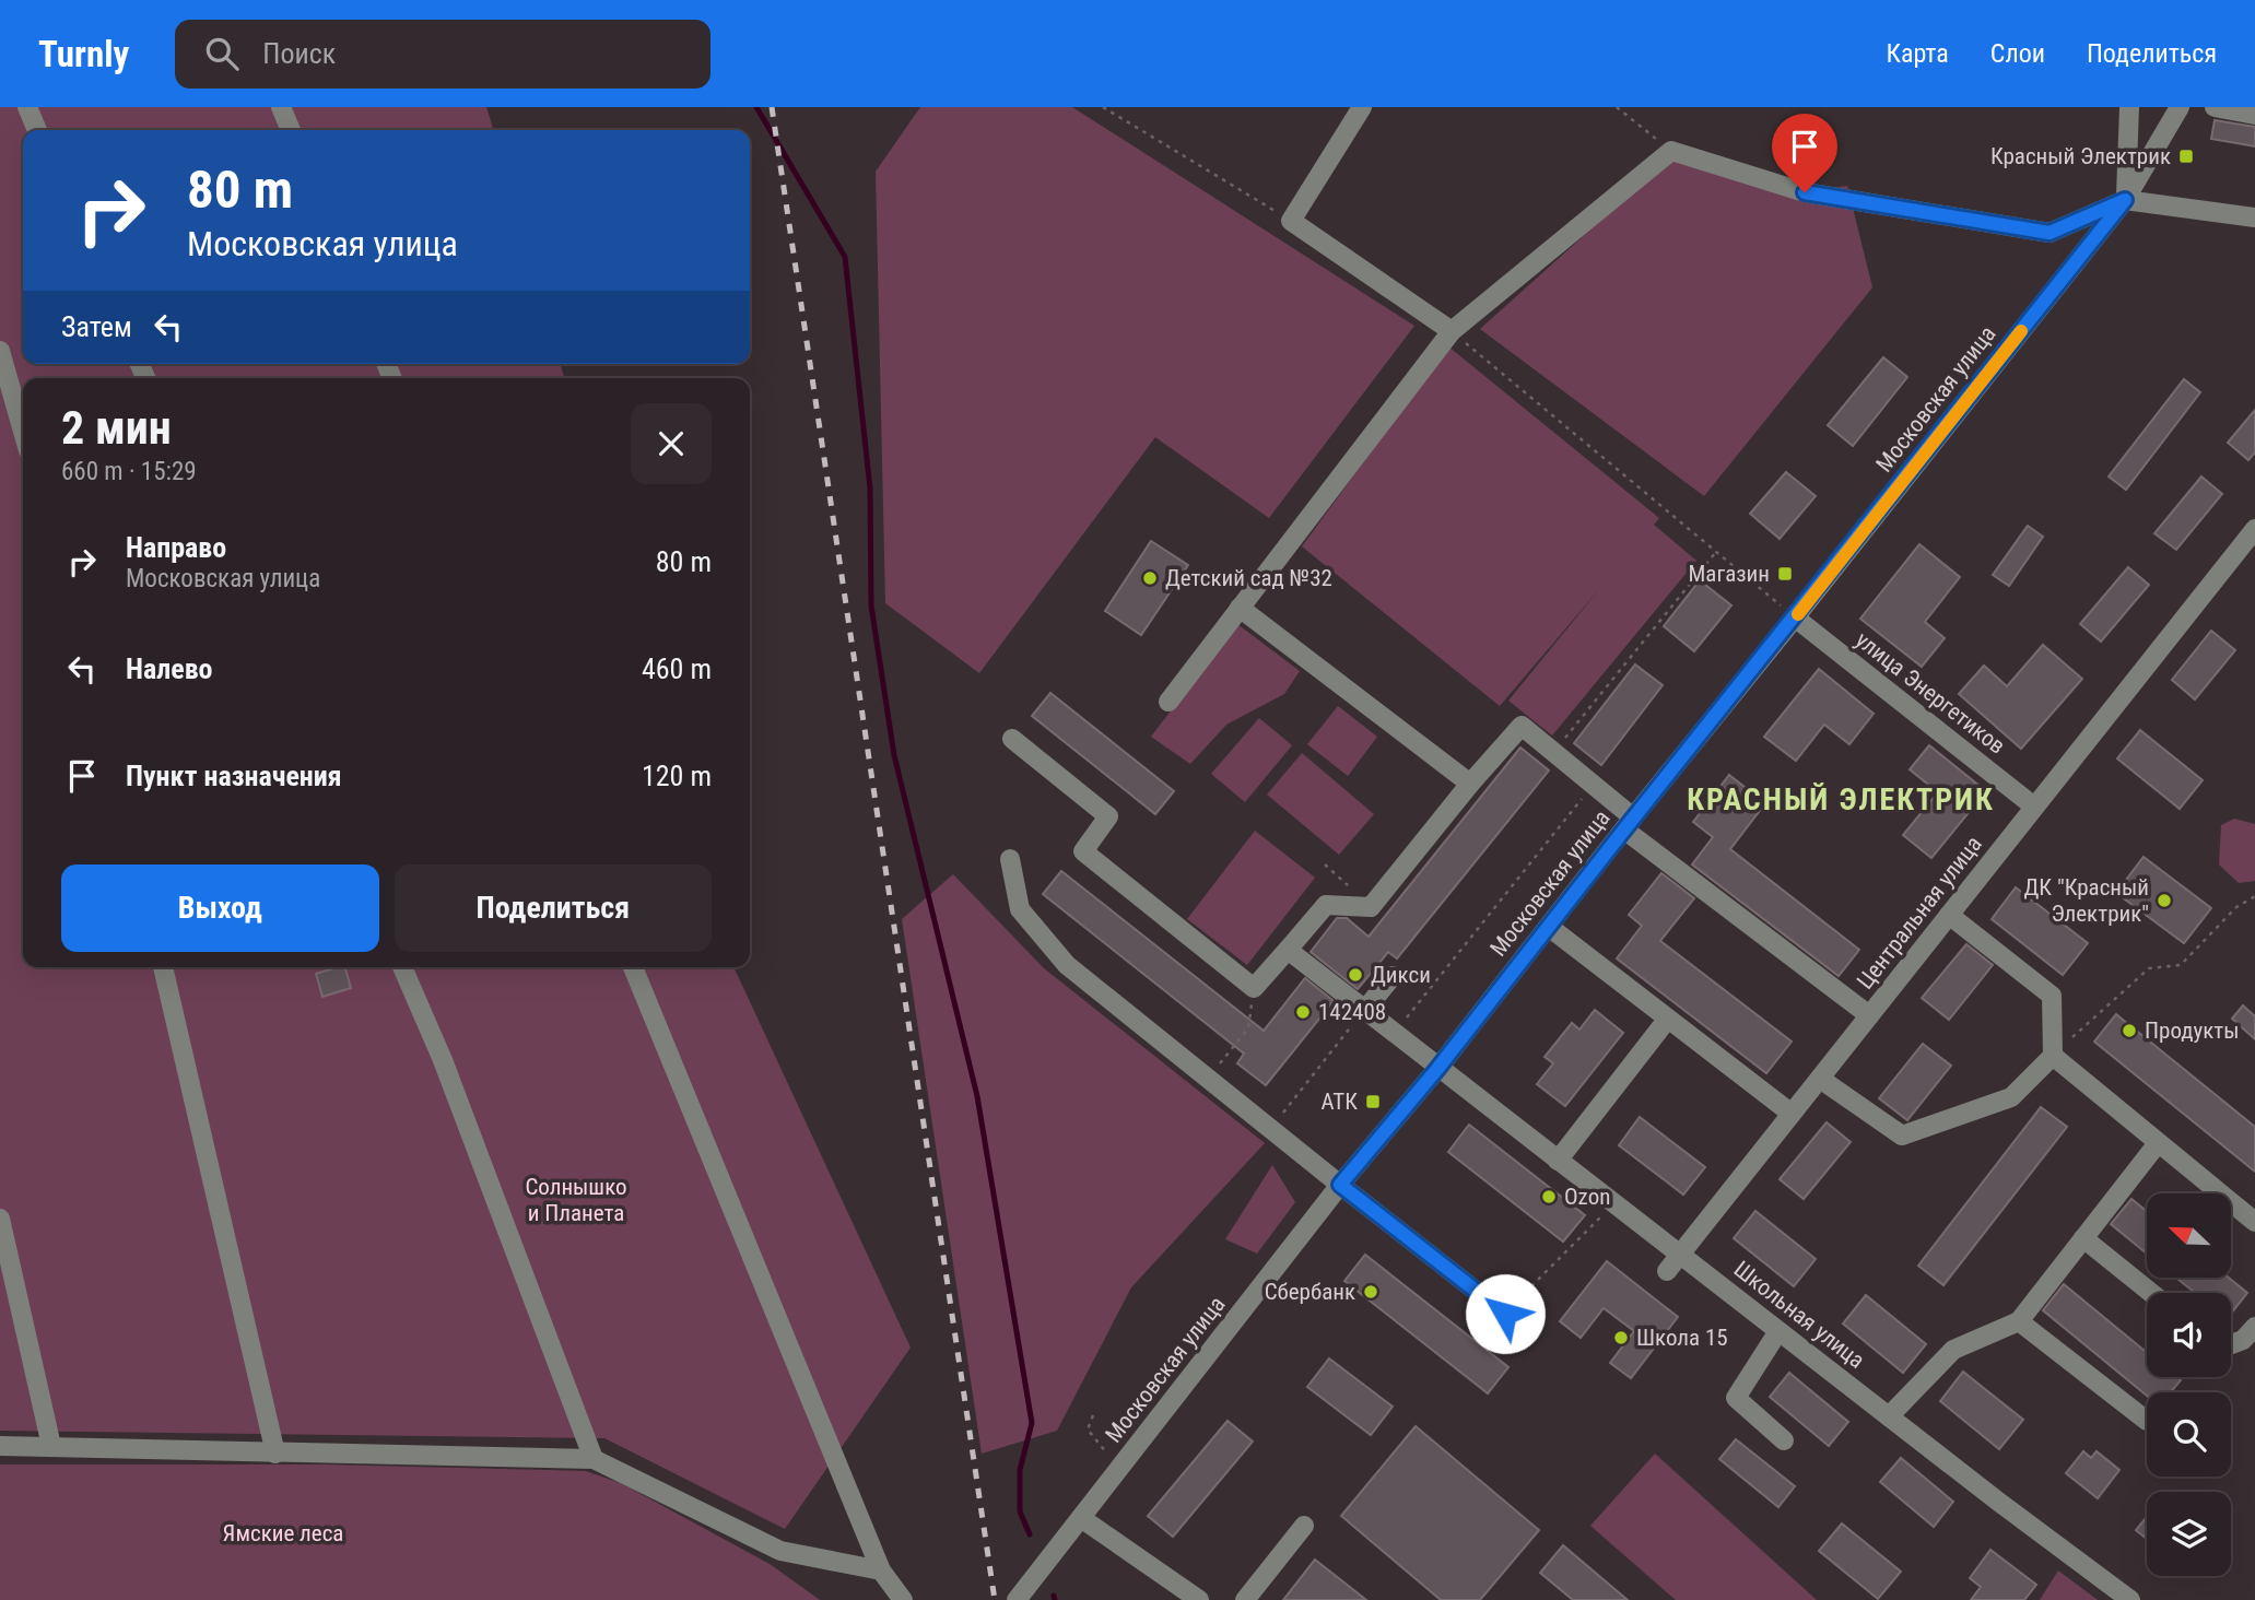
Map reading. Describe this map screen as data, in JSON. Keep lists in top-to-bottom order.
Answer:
{
  "streets": {
    "street": [
      "Московская улица",
      "улица Энергетиков",
      "Центральная улица",
      "Школьная улица"
    ]
  },
  "crossings": [
    ["Московская улица", "улица Энергетиков"],
    ["Московская улица", "Школьная улица"],
    ["улица Энергетиков", "Центральная улица"],
    ["Центральная улица", "Школьная улица"]
  ],
  "districts": ["КРАСНЫЙ ЭЛЕКТРИК"],
  "parks": ["Солнышко и Планета", "Ямские леса"],
  "places": {
    "transit": ["Красный Электрик", "Магазин", "АТК"],
    "other": [
      "Детский сад №32",
      "ДК \"Красный Электрик\"",
      "Дикси",
      "142408",
      "Продукты",
      "Ozon",
      "Сбербанк",
      "Школа 15"
    ]
  },
  "north": "top left",
  "page": {
    "header": "Turnly",
    "search": "Поиск",
    "nav": ["Карта", "Слои", "Поделиться"],
    "turn": ["80 m", "Московская улица"],
    "then": "Затем",
    "heading": ["2 мин", "660 m · 15:29"],
    "list": [
      {
        "name": "Направо",
        "note": "Московская улица",
        "value": "80 m"
      },
      {
        "name": "Налево",
        "value": "460 m"
      },
      {
        "name": "Пункт назначения",
        "value": "120 m"
      }
    ],
    "buttons": ["Выход", "Поделиться"]
  }
}
